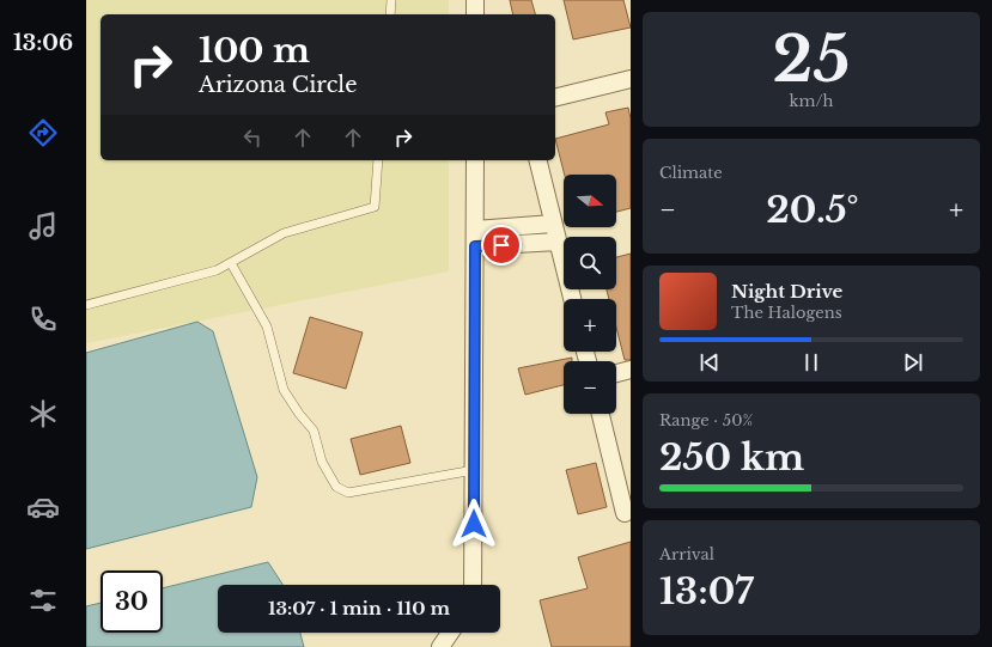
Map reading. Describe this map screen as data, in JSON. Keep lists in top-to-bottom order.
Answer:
{
  "north": "right",
  "page": {
    "tabs": "13:06",
    "tile": [
      ["25", "km/h"],
      "Climate",
      ["Range · 50%", "250 km"],
      ["Arrival", "13:07"]
    ],
    "turn": ["100 m", "Arizona Circle"],
    "map_buttons": ["+", "−"],
    "heat": ["−", "20.5°", "+"],
    "song": ["Night Drive", "The Halogens"],
    "limit": "30",
    "trip": "13:07 · 1 min · 110 m"
  }
}
